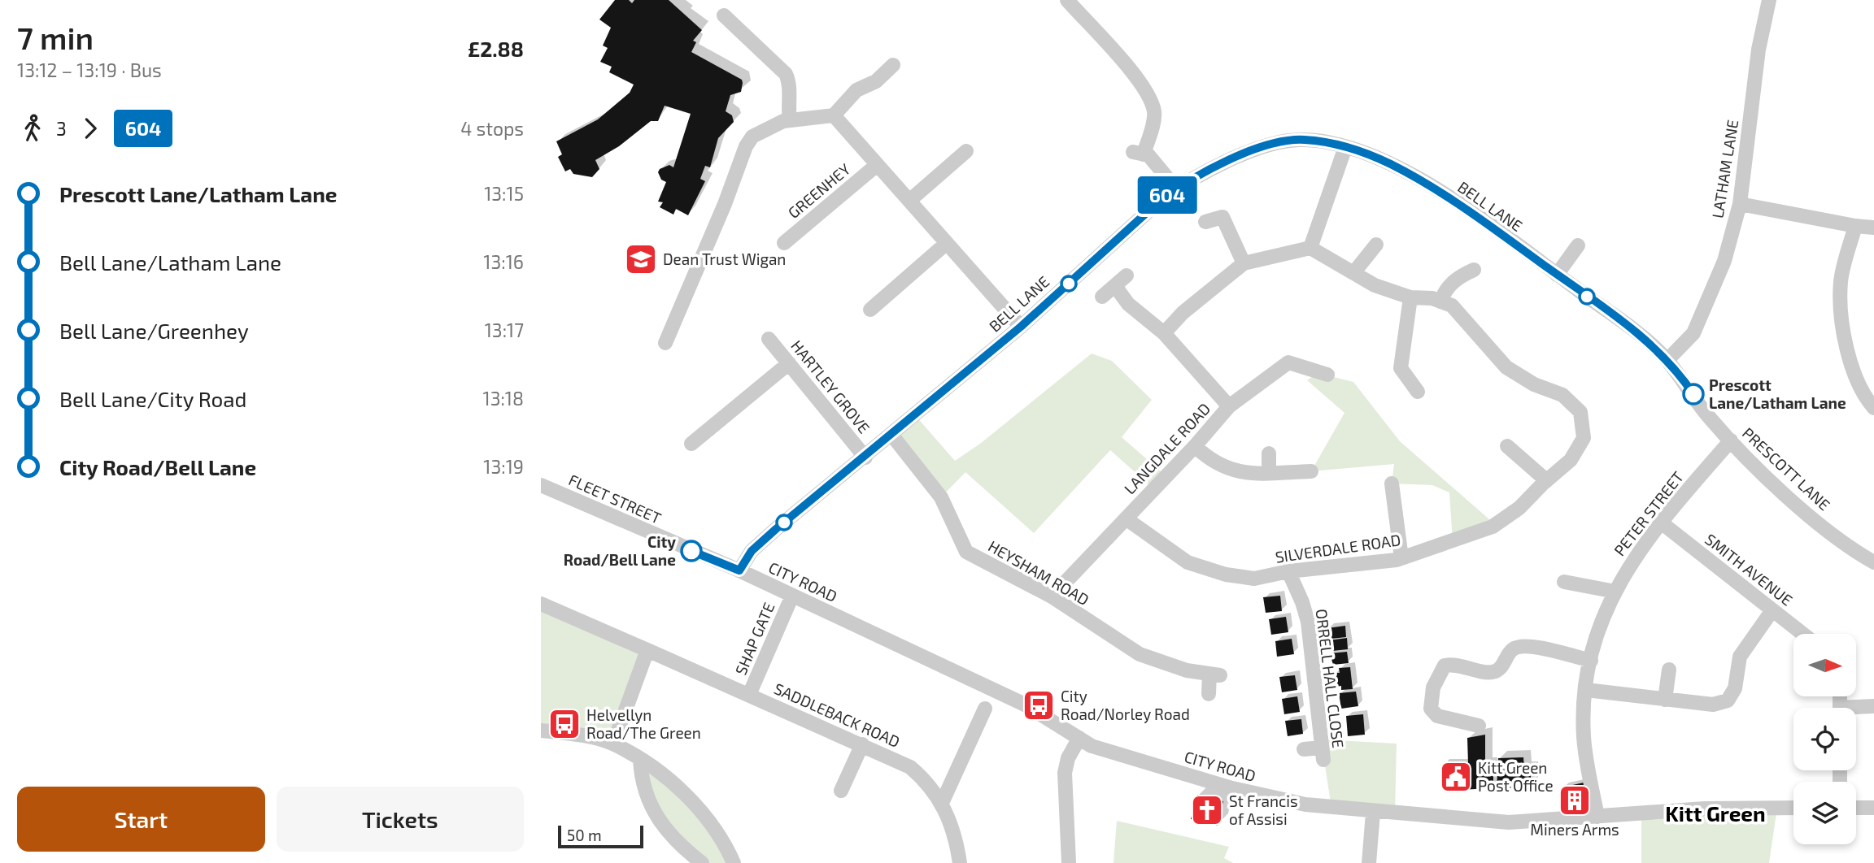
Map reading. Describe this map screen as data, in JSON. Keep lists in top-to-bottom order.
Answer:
{
  "streets": {
    "street": [
      "LATHAM LANE",
      "GREENHEY",
      "BELL LANE",
      "HARTLEY GROVE",
      "LANGDALE ROAD",
      "PRESCOTT LANE",
      "FLEET STREET",
      "PETER STREET",
      "SILVERDALE ROAD",
      "SMITH AVENUE",
      "HEYSHAM ROAD",
      "CITY ROAD",
      "SHAP GATE",
      "ORRELL HALL CLOSE",
      "SADDLEBACK ROAD"
    ]
  },
  "crossings": [
    ["LATHAM LANE", "BELL LANE"],
    ["LATHAM LANE", "PRESCOTT LANE"],
    ["GREENHEY", "BELL LANE"],
    ["BELL LANE", "HARTLEY GROVE"],
    ["BELL LANE", "PRESCOTT LANE"],
    ["BELL LANE", "FLEET STREET"],
    ["BELL LANE", "HEYSHAM ROAD"],
    ["BELL LANE", "CITY ROAD"],
    ["LANGDALE ROAD", "SILVERDALE ROAD"],
    ["LANGDALE ROAD", "HEYSHAM ROAD"],
    ["PRESCOTT LANE", "PETER STREET"],
    ["FLEET STREET", "CITY ROAD"],
    ["PETER STREET", "SMITH AVENUE"],
    ["PETER STREET", "CITY ROAD"],
    ["SILVERDALE ROAD", "ORRELL HALL CLOSE"],
    ["CITY ROAD", "SHAP GATE"],
    ["SHAP GATE", "SADDLEBACK ROAD"]
  ],
  "districts": ["Kitt Green"],
  "places": {
    "school or university": ["Dean Trust Wigan"],
    "other": ["Prescott Lane/Latham Lane", "City Road/Bell Lane"],
    "bus stop": ["City Road/Norley Road", "Helvellyn Road/The Green"],
    "public building": ["Kitt Green Post Office"],
    "building": ["Miners Arms"],
    "church": ["St Francis of Assisi"]
  },
  "lines": ["bus line 604"],
  "scale_bar": "50 m",
  "north": "right",
  "page": {
    "heading": ["7 min", "13:12 – 13:19 · Bus", "£2.88"],
    "on_map": "604",
    "legs": ["3", "604", "4 stops"],
    "list": [
      {
        "name": "Prescott Lane/Latham Lane",
        "value": "13:15"
      },
      {
        "name": "Bell Lane/Latham Lane",
        "value": "13:16"
      },
      {
        "name": "Bell Lane/Greenhey",
        "value": "13:17"
      },
      {
        "name": "Bell Lane/City Road",
        "value": "13:18"
      },
      {
        "name": "City Road/Bell Lane",
        "value": "13:19"
      }
    ],
    "buttons": ["Start", "Tickets"],
    "scale": "50 m"
  }
}
